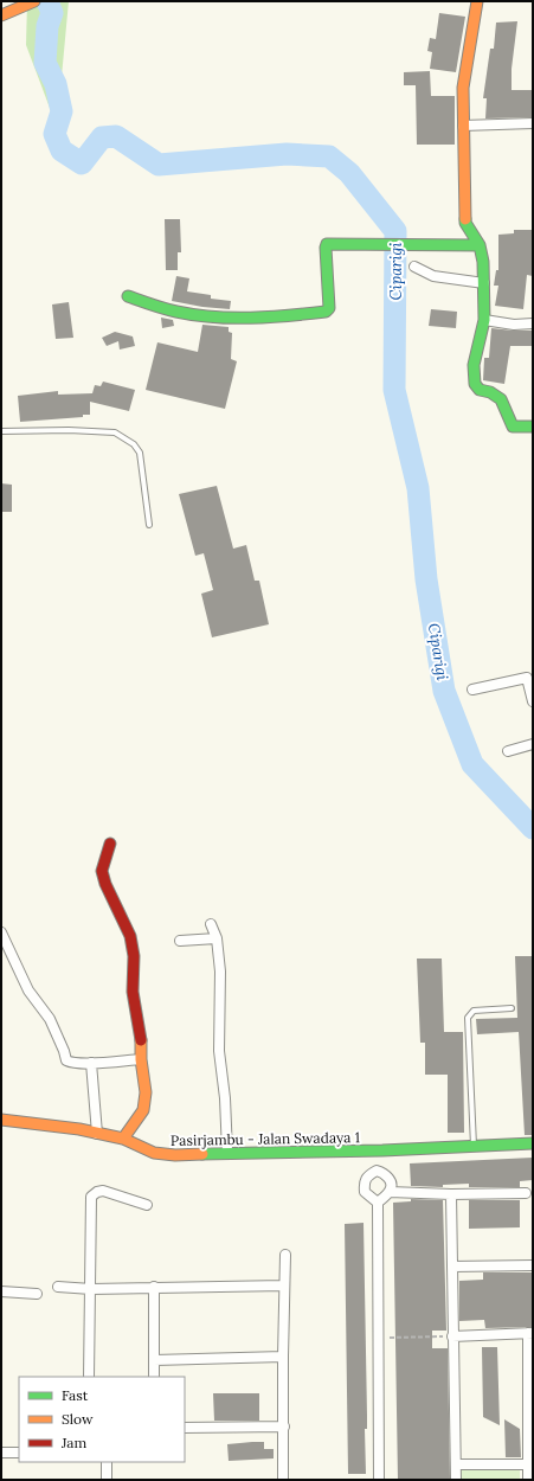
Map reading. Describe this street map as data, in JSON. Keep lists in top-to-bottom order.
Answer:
{
  "streets": {
    "street": ["Pasirjambu - Jalan Swadaya 1"]
  },
  "water": ["Ciparigi"],
  "legend": ["Fast", "Slow", "Jam"]
}
